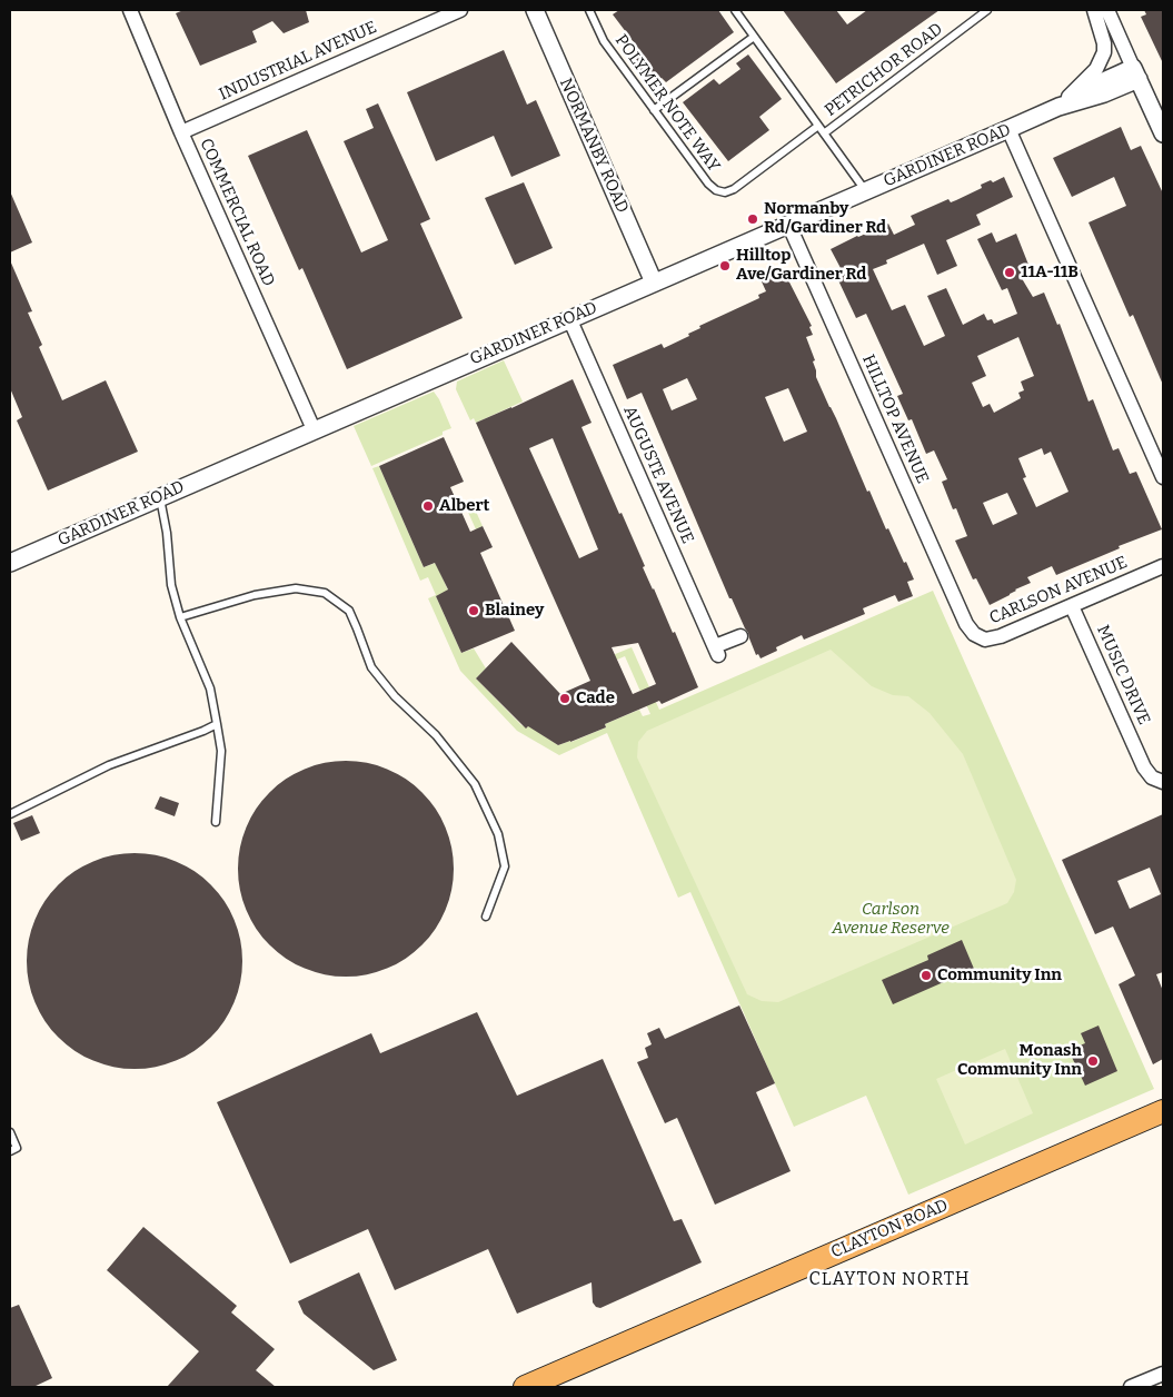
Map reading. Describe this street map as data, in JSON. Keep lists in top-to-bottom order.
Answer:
{
  "streets": {
    "main road": ["CLAYTON ROAD"],
    "street": [
      "INDUSTRIAL AVENUE",
      "NORMANBY ROAD",
      "GARDINER ROAD",
      "COMMERCIAL ROAD",
      "HILLTOP AVENUE",
      "AUGUSTE AVENUE",
      "CARLSON AVENUE",
      "MUSIC DRIVE"
    ],
    "lane": ["PETRICHOR ROAD", "POLYMER NOTE WAY"]
  },
  "crossings": [
    ["INDUSTRIAL AVENUE", "COMMERCIAL ROAD"],
    ["NORMANBY ROAD", "GARDINER ROAD"],
    ["GARDINER ROAD", "COMMERCIAL ROAD"],
    ["GARDINER ROAD", "HILLTOP AVENUE"],
    ["GARDINER ROAD", "AUGUSTE AVENUE"],
    ["HILLTOP AVENUE", "CARLSON AVENUE"],
    ["CARLSON AVENUE", "MUSIC DRIVE"]
  ],
  "districts": ["CLAYTON NORTH"],
  "parks": ["Carlson Avenue Reserve"],
  "places": [
    "Normanby Rd/Gardiner Rd",
    "Hilltop Ave/Gardiner Rd",
    "11A-11B",
    "Albert",
    "Blainey",
    "Cade",
    "Community Inn",
    "Monash Community Inn"
  ]
}
